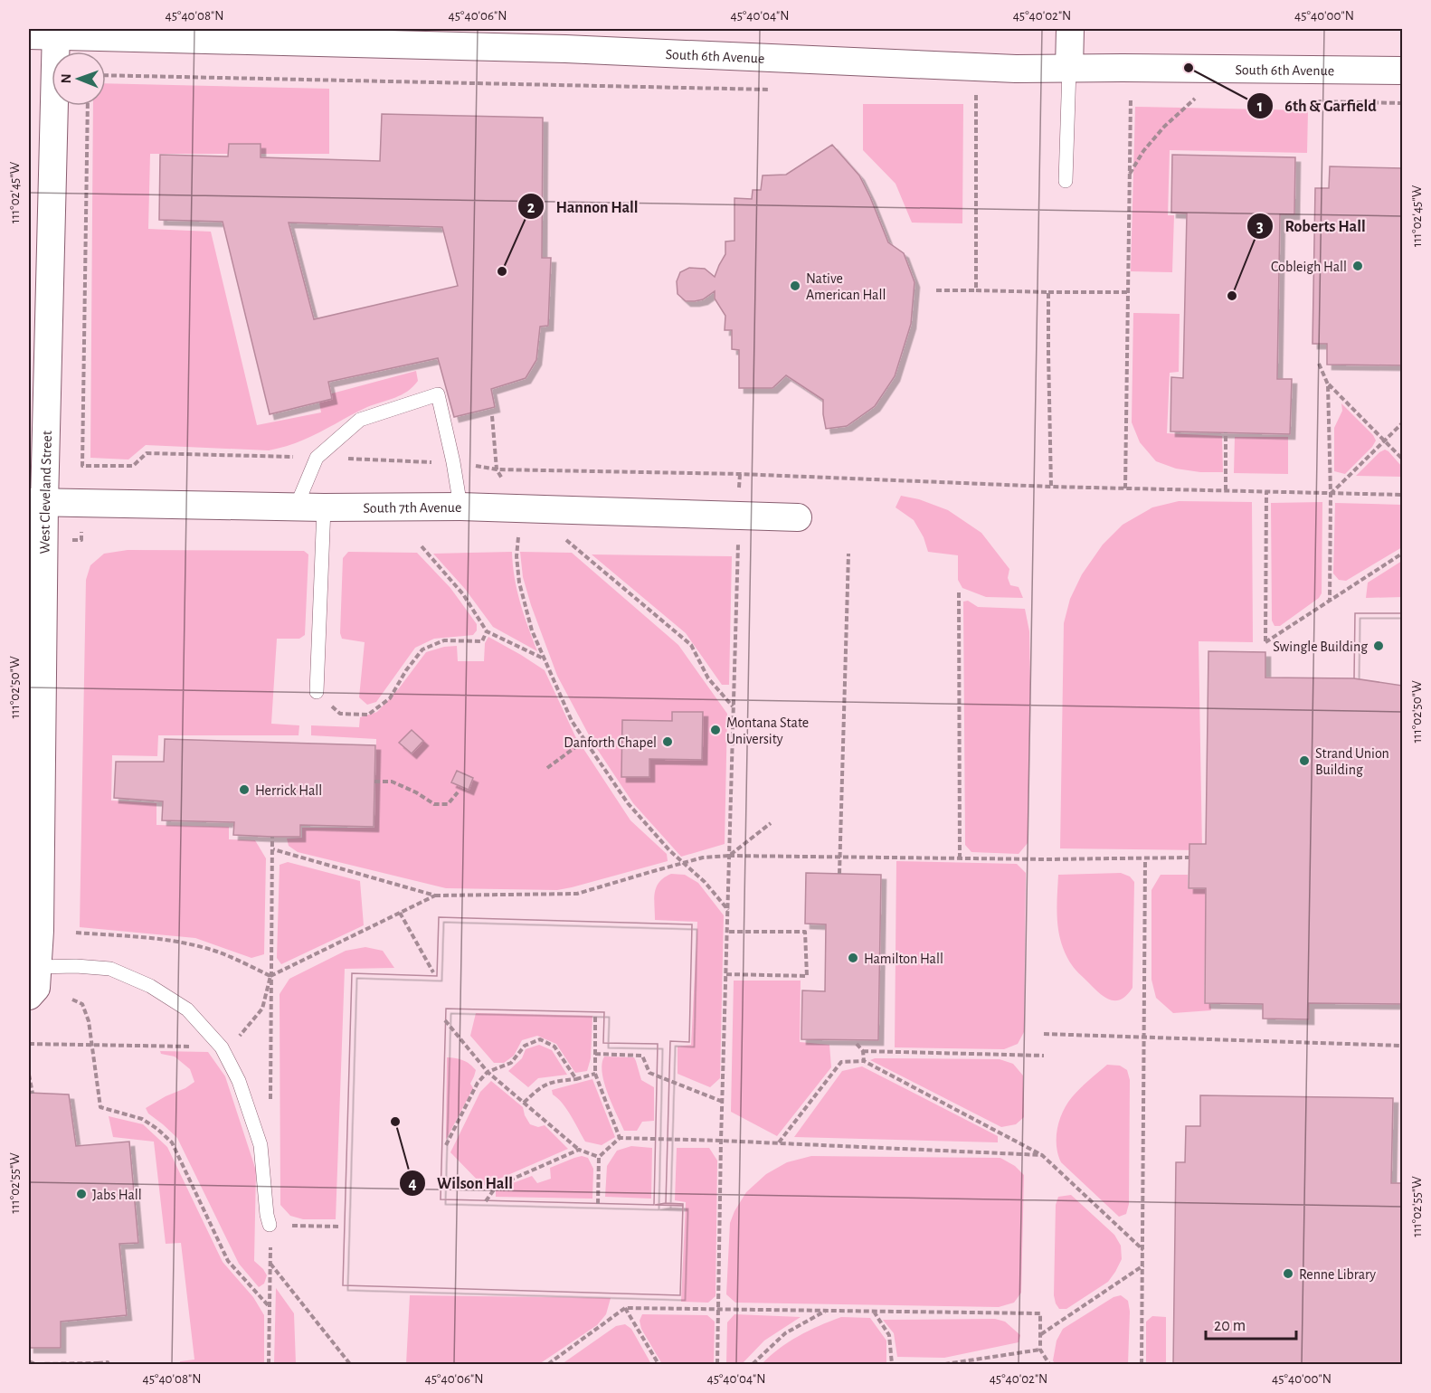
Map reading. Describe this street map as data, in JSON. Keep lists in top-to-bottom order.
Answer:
{
  "streets": {
    "street": ["South 6th Avenue", "West Cleveland Street", "South 7th Avenue"]
  },
  "crossings": [
    ["South 6th Avenue", "West Cleveland Street"],
    ["West Cleveland Street", "South 7th Avenue"]
  ],
  "places": [
    "6th & Garfield",
    "Cobleigh Hall",
    "Hannon Hall",
    "Native American Hall",
    "Roberts Hall",
    "Swingle Building",
    "Montana State University",
    "Danforth Chapel",
    "Strand Union Building",
    "Herrick Hall",
    "Hamilton Hall",
    "Wilson Hall",
    "Jabs Hall",
    "Renne Library"
  ],
  "scale_bar": "20 m",
  "north": "left",
  "coordinates": [
    "45°40'08\"N",
    "45°40'06\"N",
    "45°40'04\"N",
    "45°40'02\"N",
    "45°40'00\"N",
    "111°02'45\"W",
    "111°02'50\"W",
    "111°02'55\"W"
  ]
}
